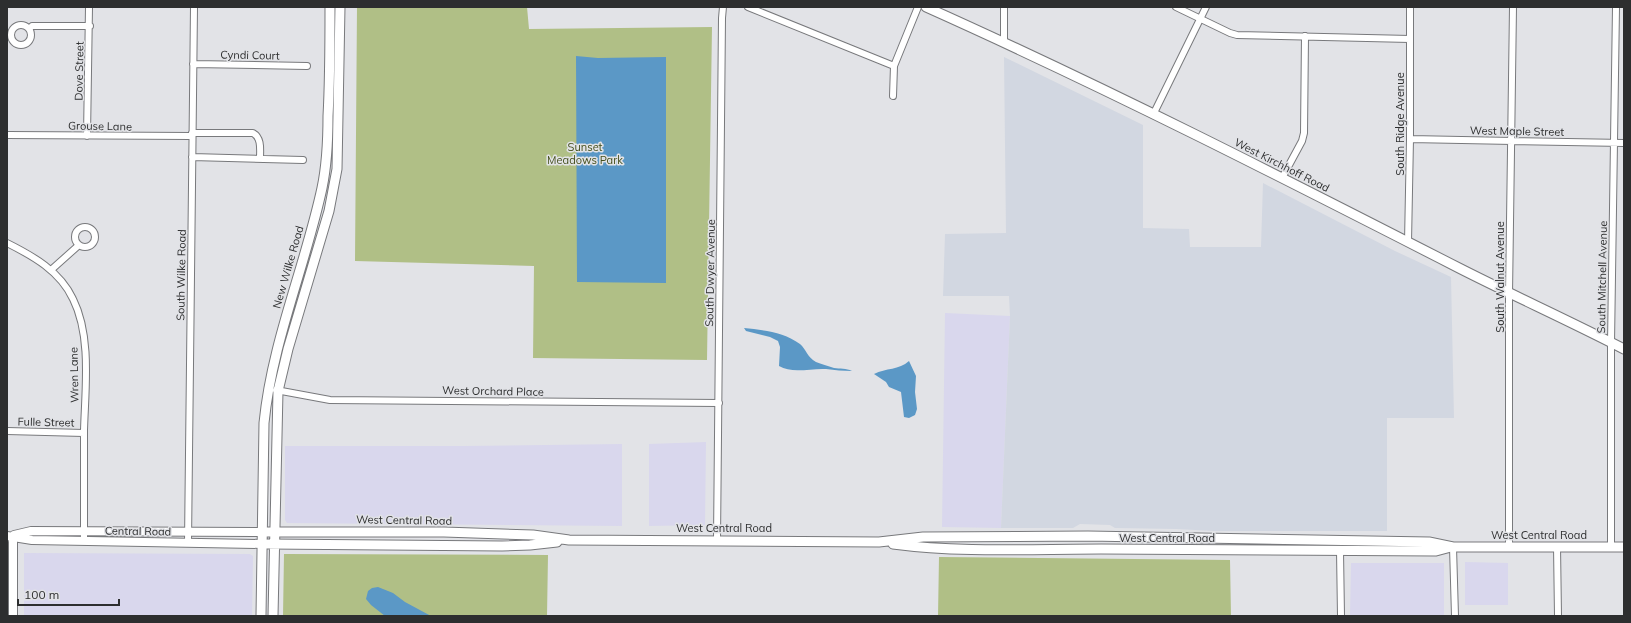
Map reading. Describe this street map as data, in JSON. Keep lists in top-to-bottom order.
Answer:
{
  "streets": {
    "main road": ["West Kirchhoff Road", "New Wilke Road", "West Central Road"],
    "street": [
      "Cyndi Court",
      "Dove Street",
      "South Ridge Avenue",
      "Grouse Lane",
      "West Maple Street",
      "South Dwyer Avenue",
      "South Wilke Road",
      "South Walnut Avenue",
      "South Mitchell Avenue",
      "Wren Lane",
      "West Orchard Place",
      "Fulle Street",
      "Central Road"
    ]
  },
  "crossings": [
    ["Cyndi Court", "South Wilke Road"],
    ["Dove Street", "Grouse Lane"],
    ["South Ridge Avenue", "West Maple Street"],
    ["South Ridge Avenue", "West Kirchhoff Road"],
    ["Grouse Lane", "South Wilke Road"],
    ["West Maple Street", "South Walnut Avenue"],
    ["West Maple Street", "South Mitchell Avenue"],
    ["West Kirchhoff Road", "South Walnut Avenue"],
    ["West Kirchhoff Road", "South Mitchell Avenue"],
    ["New Wilke Road", "West Orchard Place"],
    ["New Wilke Road", "West Central Road"],
    ["New Wilke Road", "Central Road"],
    ["South Dwyer Avenue", "West Orchard Place"],
    ["South Dwyer Avenue", "West Central Road"],
    ["South Wilke Road", "Central Road"],
    ["South Walnut Avenue", "West Central Road"],
    ["South Mitchell Avenue", "West Central Road"],
    ["Wren Lane", "Fulle Street"],
    ["Wren Lane", "Central Road"],
    ["West Central Road", "Central Road"]
  ],
  "parks": ["Sunset Meadows Park"],
  "scale_bar": "100 m"
}
